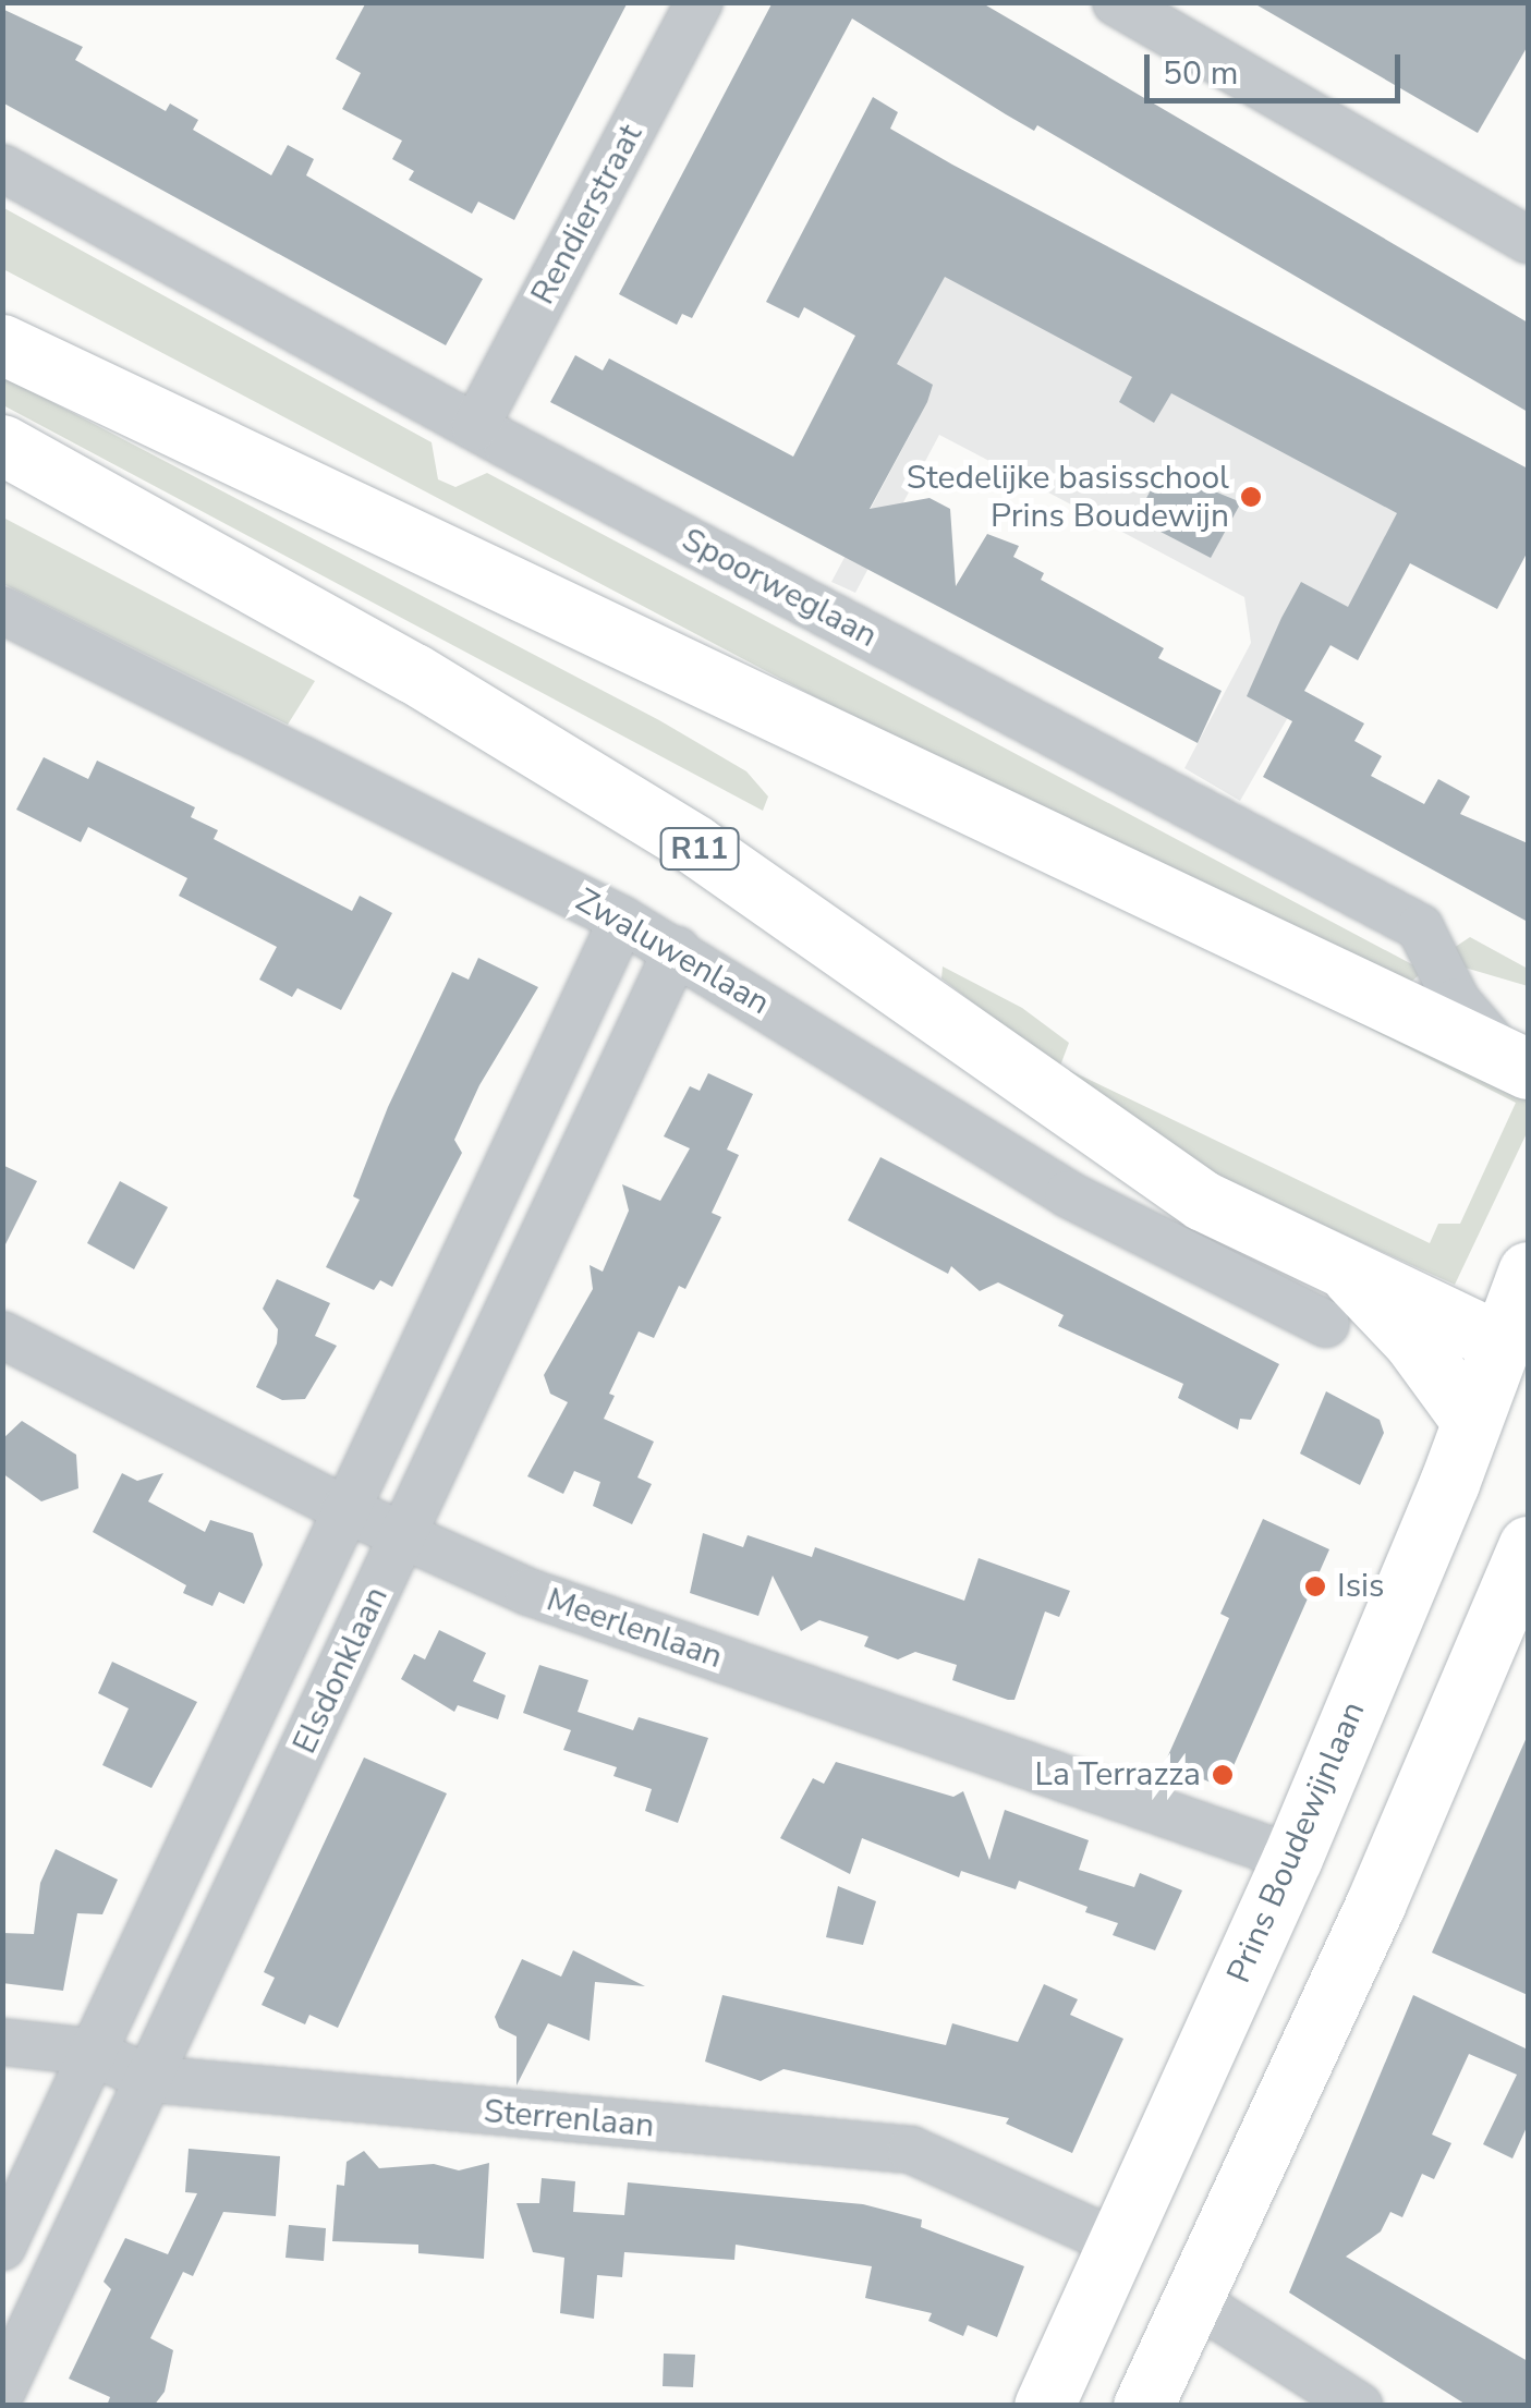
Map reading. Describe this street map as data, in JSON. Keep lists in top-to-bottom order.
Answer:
{
  "streets": {
    "main road": ["R11", "Prins Boudewijnlaan"],
    "street": [
      "Rendierstraat",
      "Spoorweglaan",
      "Zwaluwenlaan",
      "Meerlenlaan",
      "Elsdonklaan",
      "Sterrenlaan"
    ]
  },
  "crossings": [
    ["Rendierstraat", "Spoorweglaan"],
    ["R11", "Zwaluwenlaan"],
    ["R11", "Prins Boudewijnlaan"],
    ["Zwaluwenlaan", "Elsdonklaan"],
    ["Meerlenlaan", "Elsdonklaan"],
    ["Meerlenlaan", "Prins Boudewijnlaan"],
    ["Elsdonklaan", "Sterrenlaan"],
    ["Prins Boudewijnlaan", "Sterrenlaan"]
  ],
  "places": ["Stedelijke basisschool Prins Boudewijn", "Isis", "La Terrazza"],
  "scale_bar": "50 m"
}
